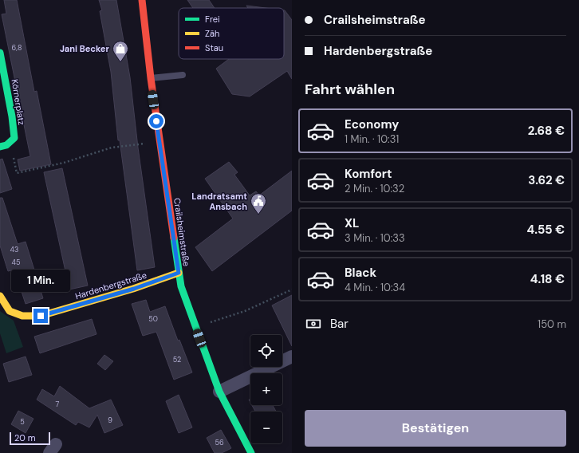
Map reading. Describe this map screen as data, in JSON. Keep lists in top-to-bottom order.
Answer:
{
  "streets": {
    "street": ["Körnerplatz", "Crailsheimstraße", "Hardenbergstraße"]
  },
  "crossings": [
    ["Crailsheimstraße", "Hardenbergstraße"]
  ],
  "places": {
    "shop": ["Jani Becker"],
    "public building": ["Landratsamt Ansbach"]
  },
  "house_numbers": [
    "6,8",
    "43",
    "45",
    "50",
    "52",
    "7",
    "9",
    "5",
    "56"
  ],
  "legend": ["Frei", "Zäh", "Stau"],
  "scale_bar": "20 m",
  "page": {
    "banner": ["Crailsheimstraße", "Hardenbergstraße"],
    "heading": "Fahrt wählen",
    "list": [
      {
        "name": "Economy",
        "note": "1 Min. · 10:31",
        "value": "2.68 €"
      },
      {
        "name": "Komfort",
        "note": "2 Min. · 10:32",
        "value": "3.62 €"
      },
      {
        "name": "XL",
        "note": "3 Min. · 10:33",
        "value": "4.55 €"
      },
      {
        "name": "Black",
        "note": "4 Min. · 10:34",
        "value": "4.18 €"
      }
    ],
    "bubble": "1 Min.",
    "pay": ["Bar", "150 m"],
    "map_buttons": ["+", "−"],
    "buttons": "Bestätigen",
    "scale": "20 m"
  }
}
